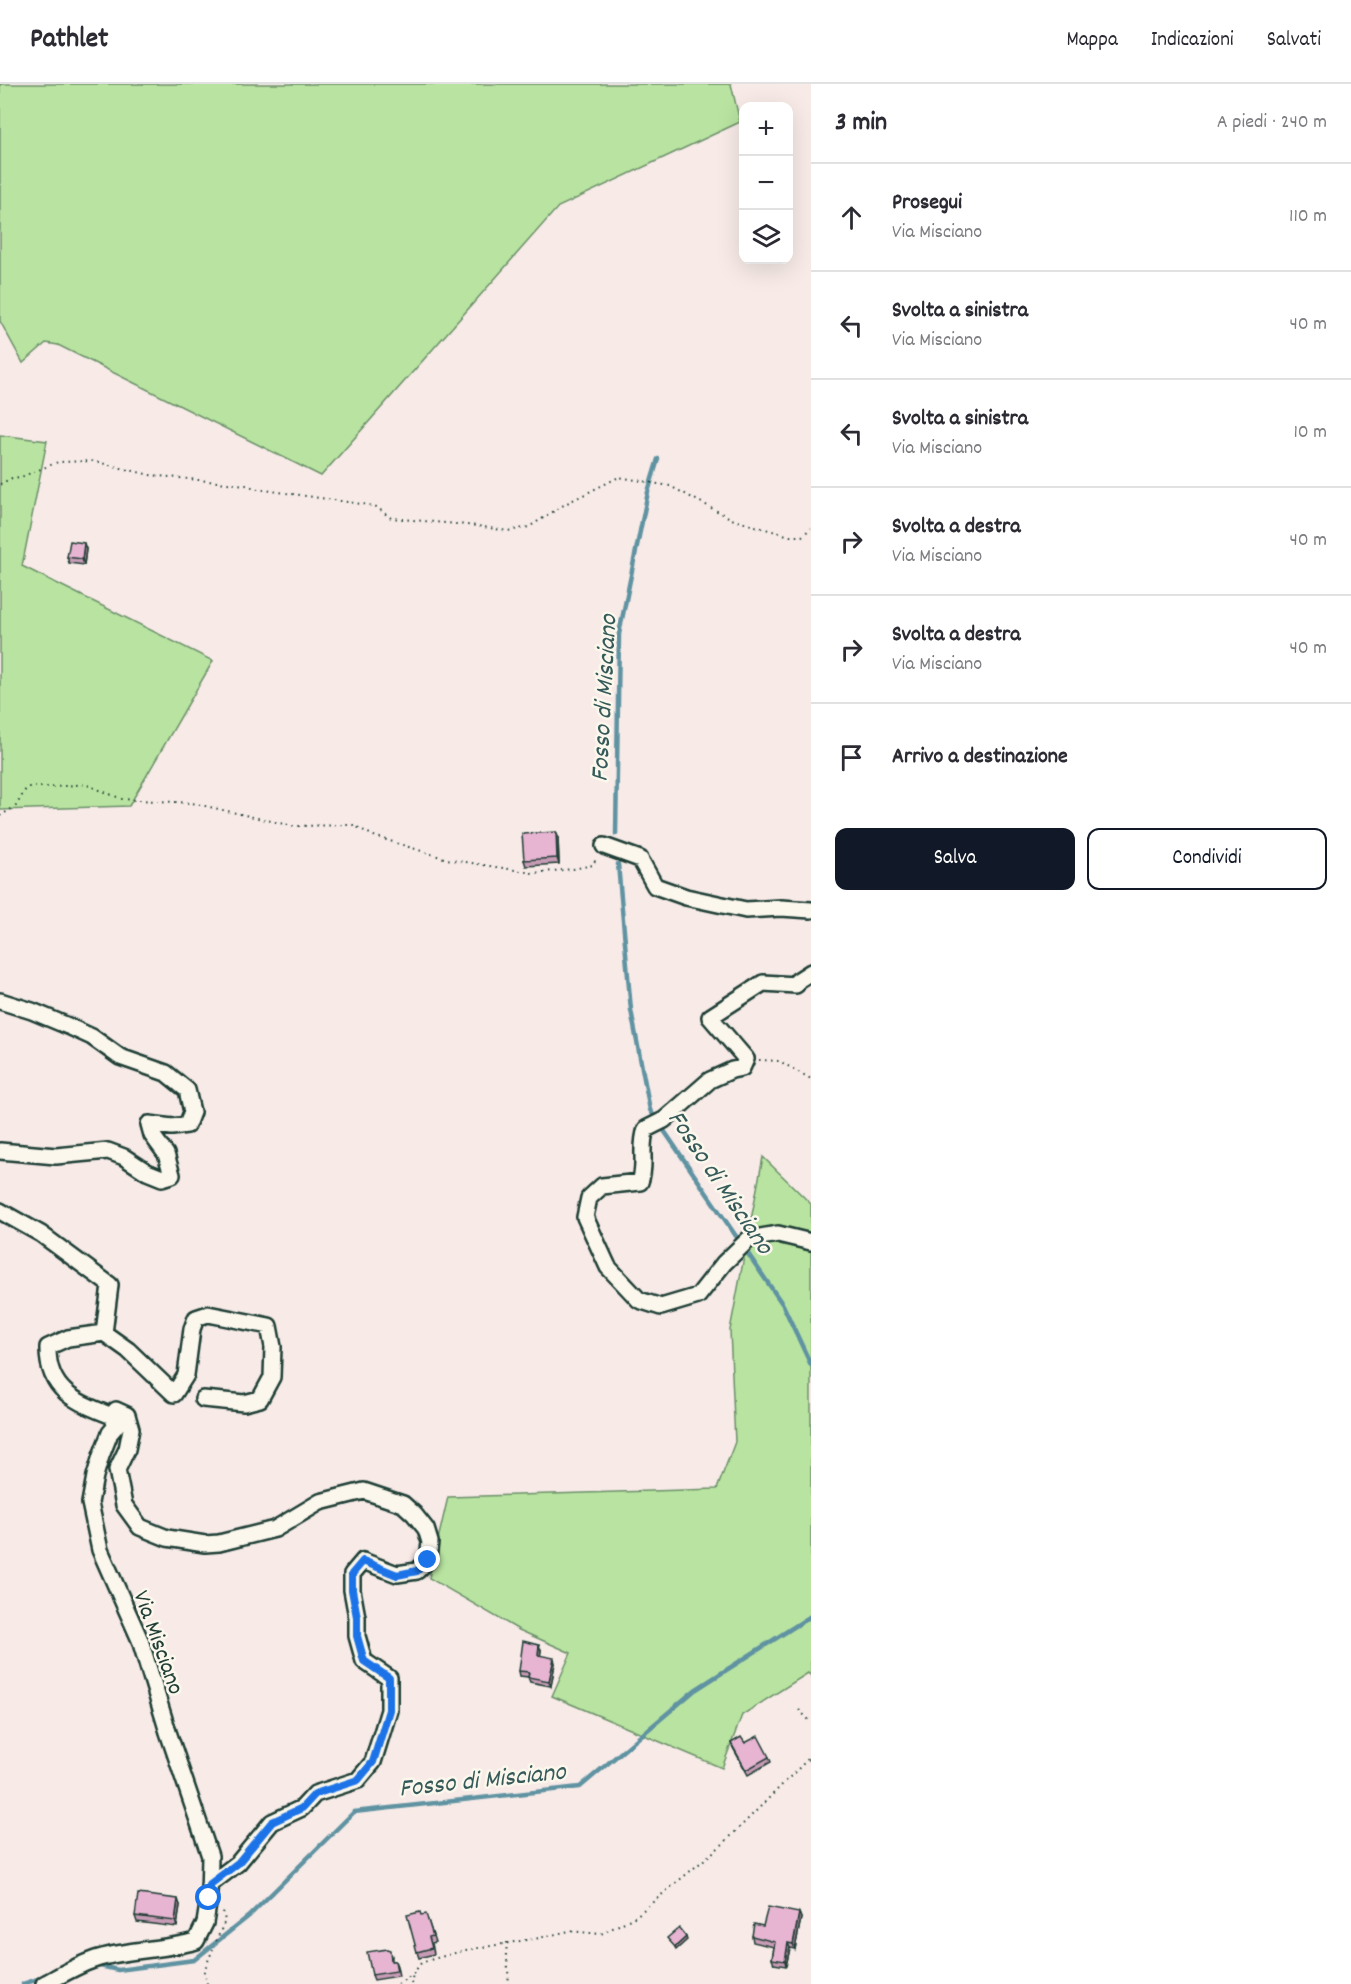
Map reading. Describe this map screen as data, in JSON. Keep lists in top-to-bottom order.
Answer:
{
  "streets": {
    "street": ["Via Misciano"]
  },
  "water": ["Fosso di Misciano"],
  "page": {
    "header": "Pathlet",
    "nav": ["Mappa", "Indicazioni", "Salvati"],
    "heading": ["3 min", "A piedi · 240 m"],
    "map_buttons": ["+", "−"],
    "list": [
      ["Prosegui", "Via Misciano", "110 m"],
      ["Svolta a sinistra", "Via Misciano", "40 m"],
      ["Svolta a sinistra", "Via Misciano", "10 m"],
      ["Svolta a destra", "Via Misciano", "40 m"],
      ["Svolta a destra", "Via Misciano", "40 m"],
      "Arrivo a destinazione"
    ],
    "buttons": ["Salva", "Condividi"]
  }
}
